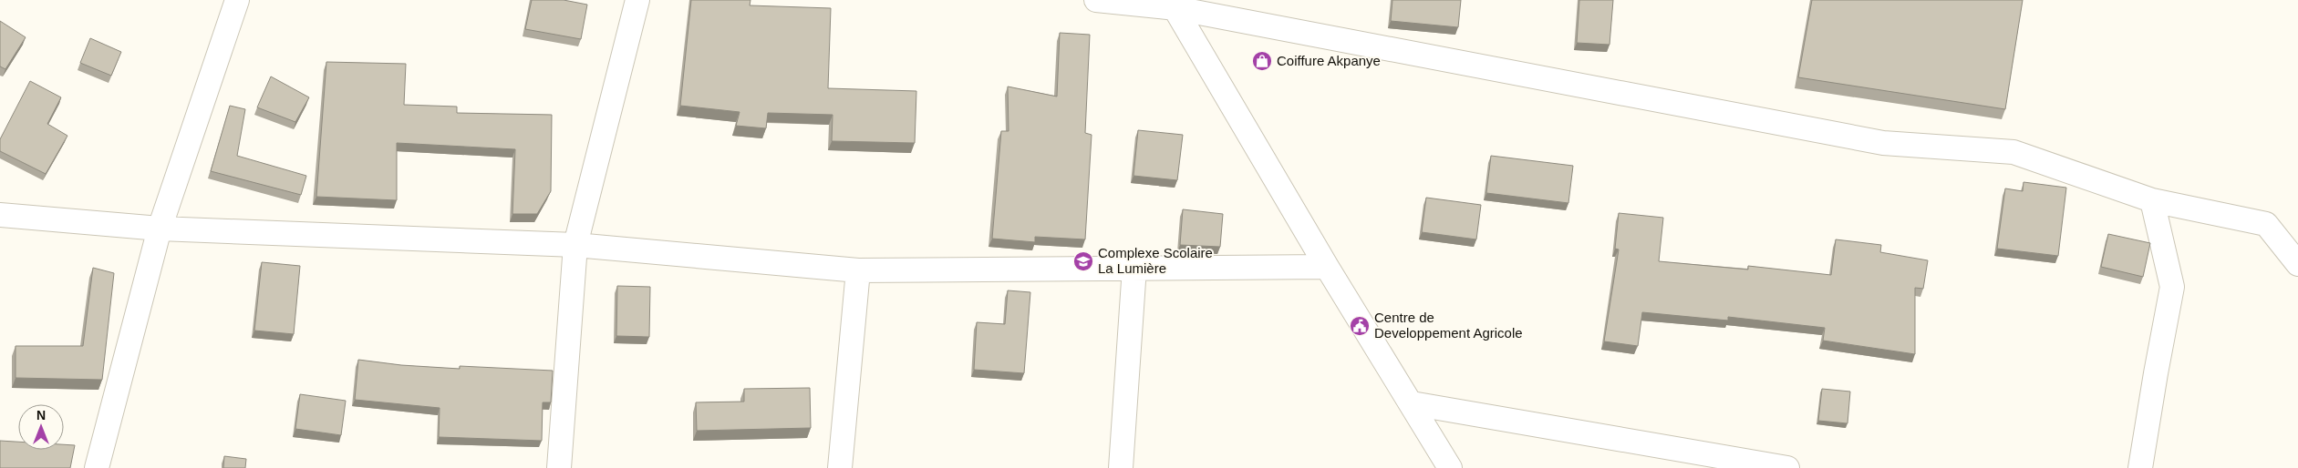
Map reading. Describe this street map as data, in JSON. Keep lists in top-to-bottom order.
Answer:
{
  "places": {
    "shop": ["Coiffure Akpanye"],
    "school or university": ["Complexe Scolaire La Lumière"],
    "public building": ["Centre de Developpement Agricole"]
  },
  "north": "top"
}
